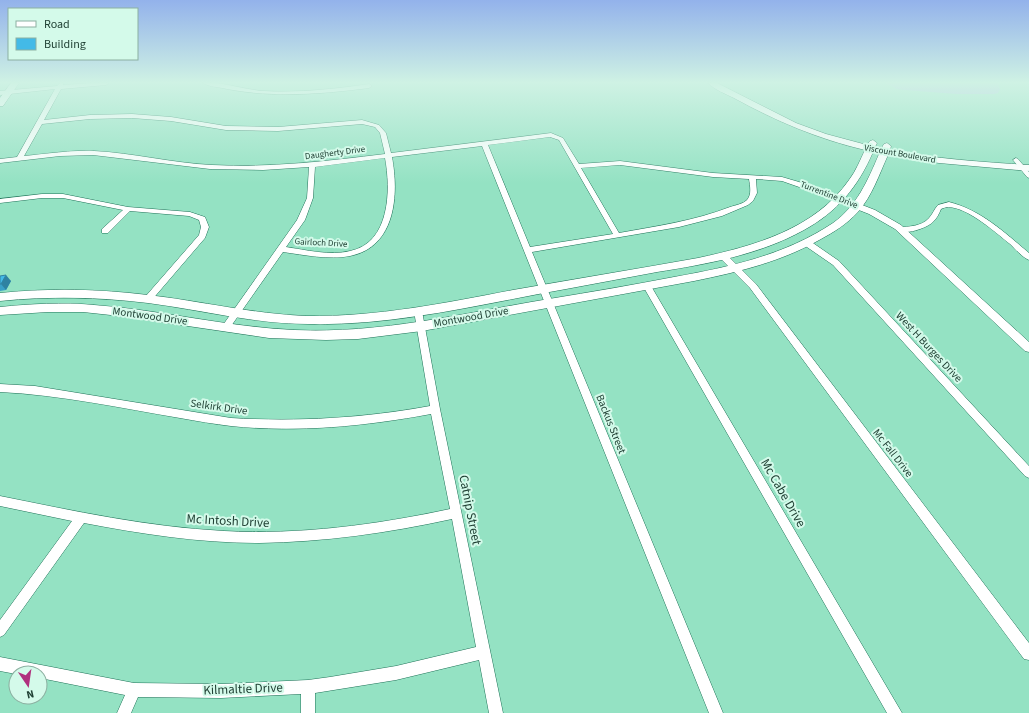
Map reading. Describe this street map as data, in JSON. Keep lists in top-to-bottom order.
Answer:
{
  "streets": {
    "main road": ["Viscount Boulevard", "Montwood Drive"],
    "street": [
      "Daugherty Drive",
      "Turrentine Drive",
      "Gairloch Drive",
      "West H Burges Drive",
      "Selkirk Drive",
      "Backus Street",
      "Mc Fall Drive",
      "Mc Cabe Drive",
      "Catnip Street",
      "Mc Intosh Drive",
      "Kilmaltie Drive"
    ]
  },
  "crossings": [
    ["Daugherty Drive", "Turrentine Drive"],
    ["Daugherty Drive", "Gairloch Drive"],
    ["Daugherty Drive", "Backus Street"],
    ["Viscount Boulevard", "Montwood Drive"],
    ["Turrentine Drive", "Montwood Drive"],
    ["Montwood Drive", "West H Burges Drive"],
    ["Montwood Drive", "Backus Street"],
    ["Montwood Drive", "Mc Fall Drive"],
    ["Montwood Drive", "Mc Cabe Drive"],
    ["Montwood Drive", "Catnip Street"],
    ["Selkirk Drive", "Catnip Street"],
    ["Catnip Street", "Mc Intosh Drive"],
    ["Catnip Street", "Kilmaltie Drive"]
  ],
  "legend": ["Road", "Building"],
  "north": "bottom"
}
